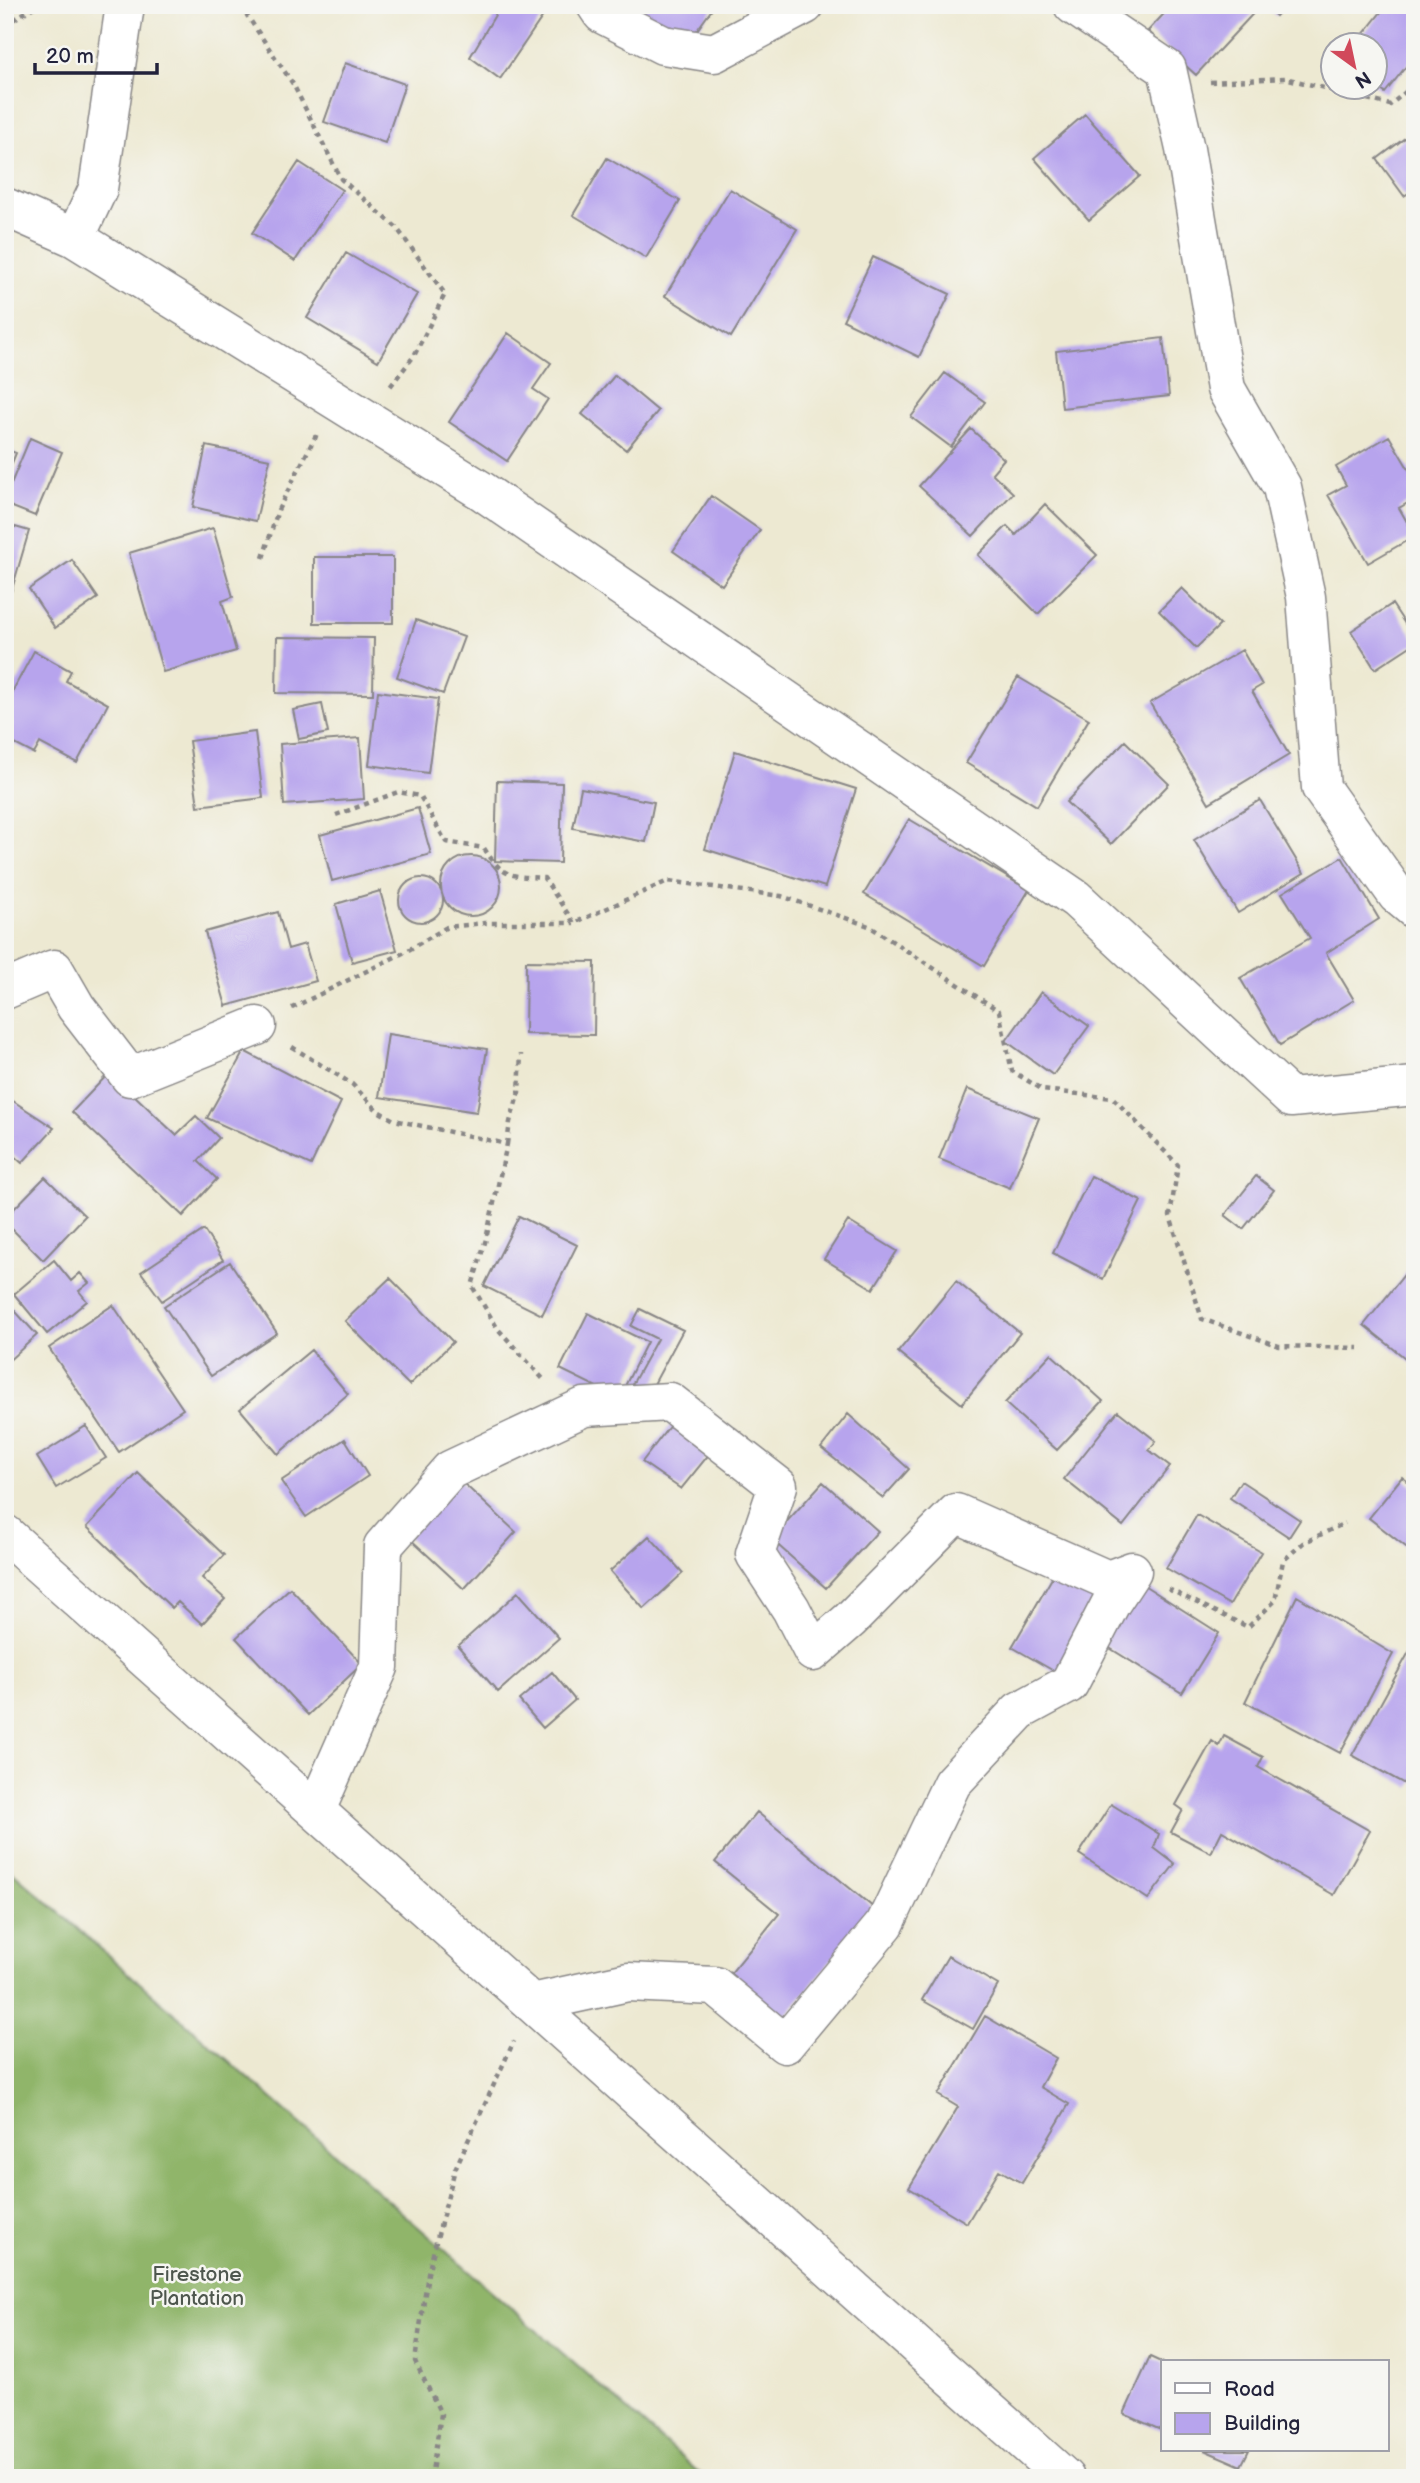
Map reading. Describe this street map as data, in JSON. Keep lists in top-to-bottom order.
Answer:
{
  "parks": ["Firestone Plantation"],
  "legend": ["Road", "Building"],
  "scale_bar": "20 m",
  "north": "bottom right"
}
